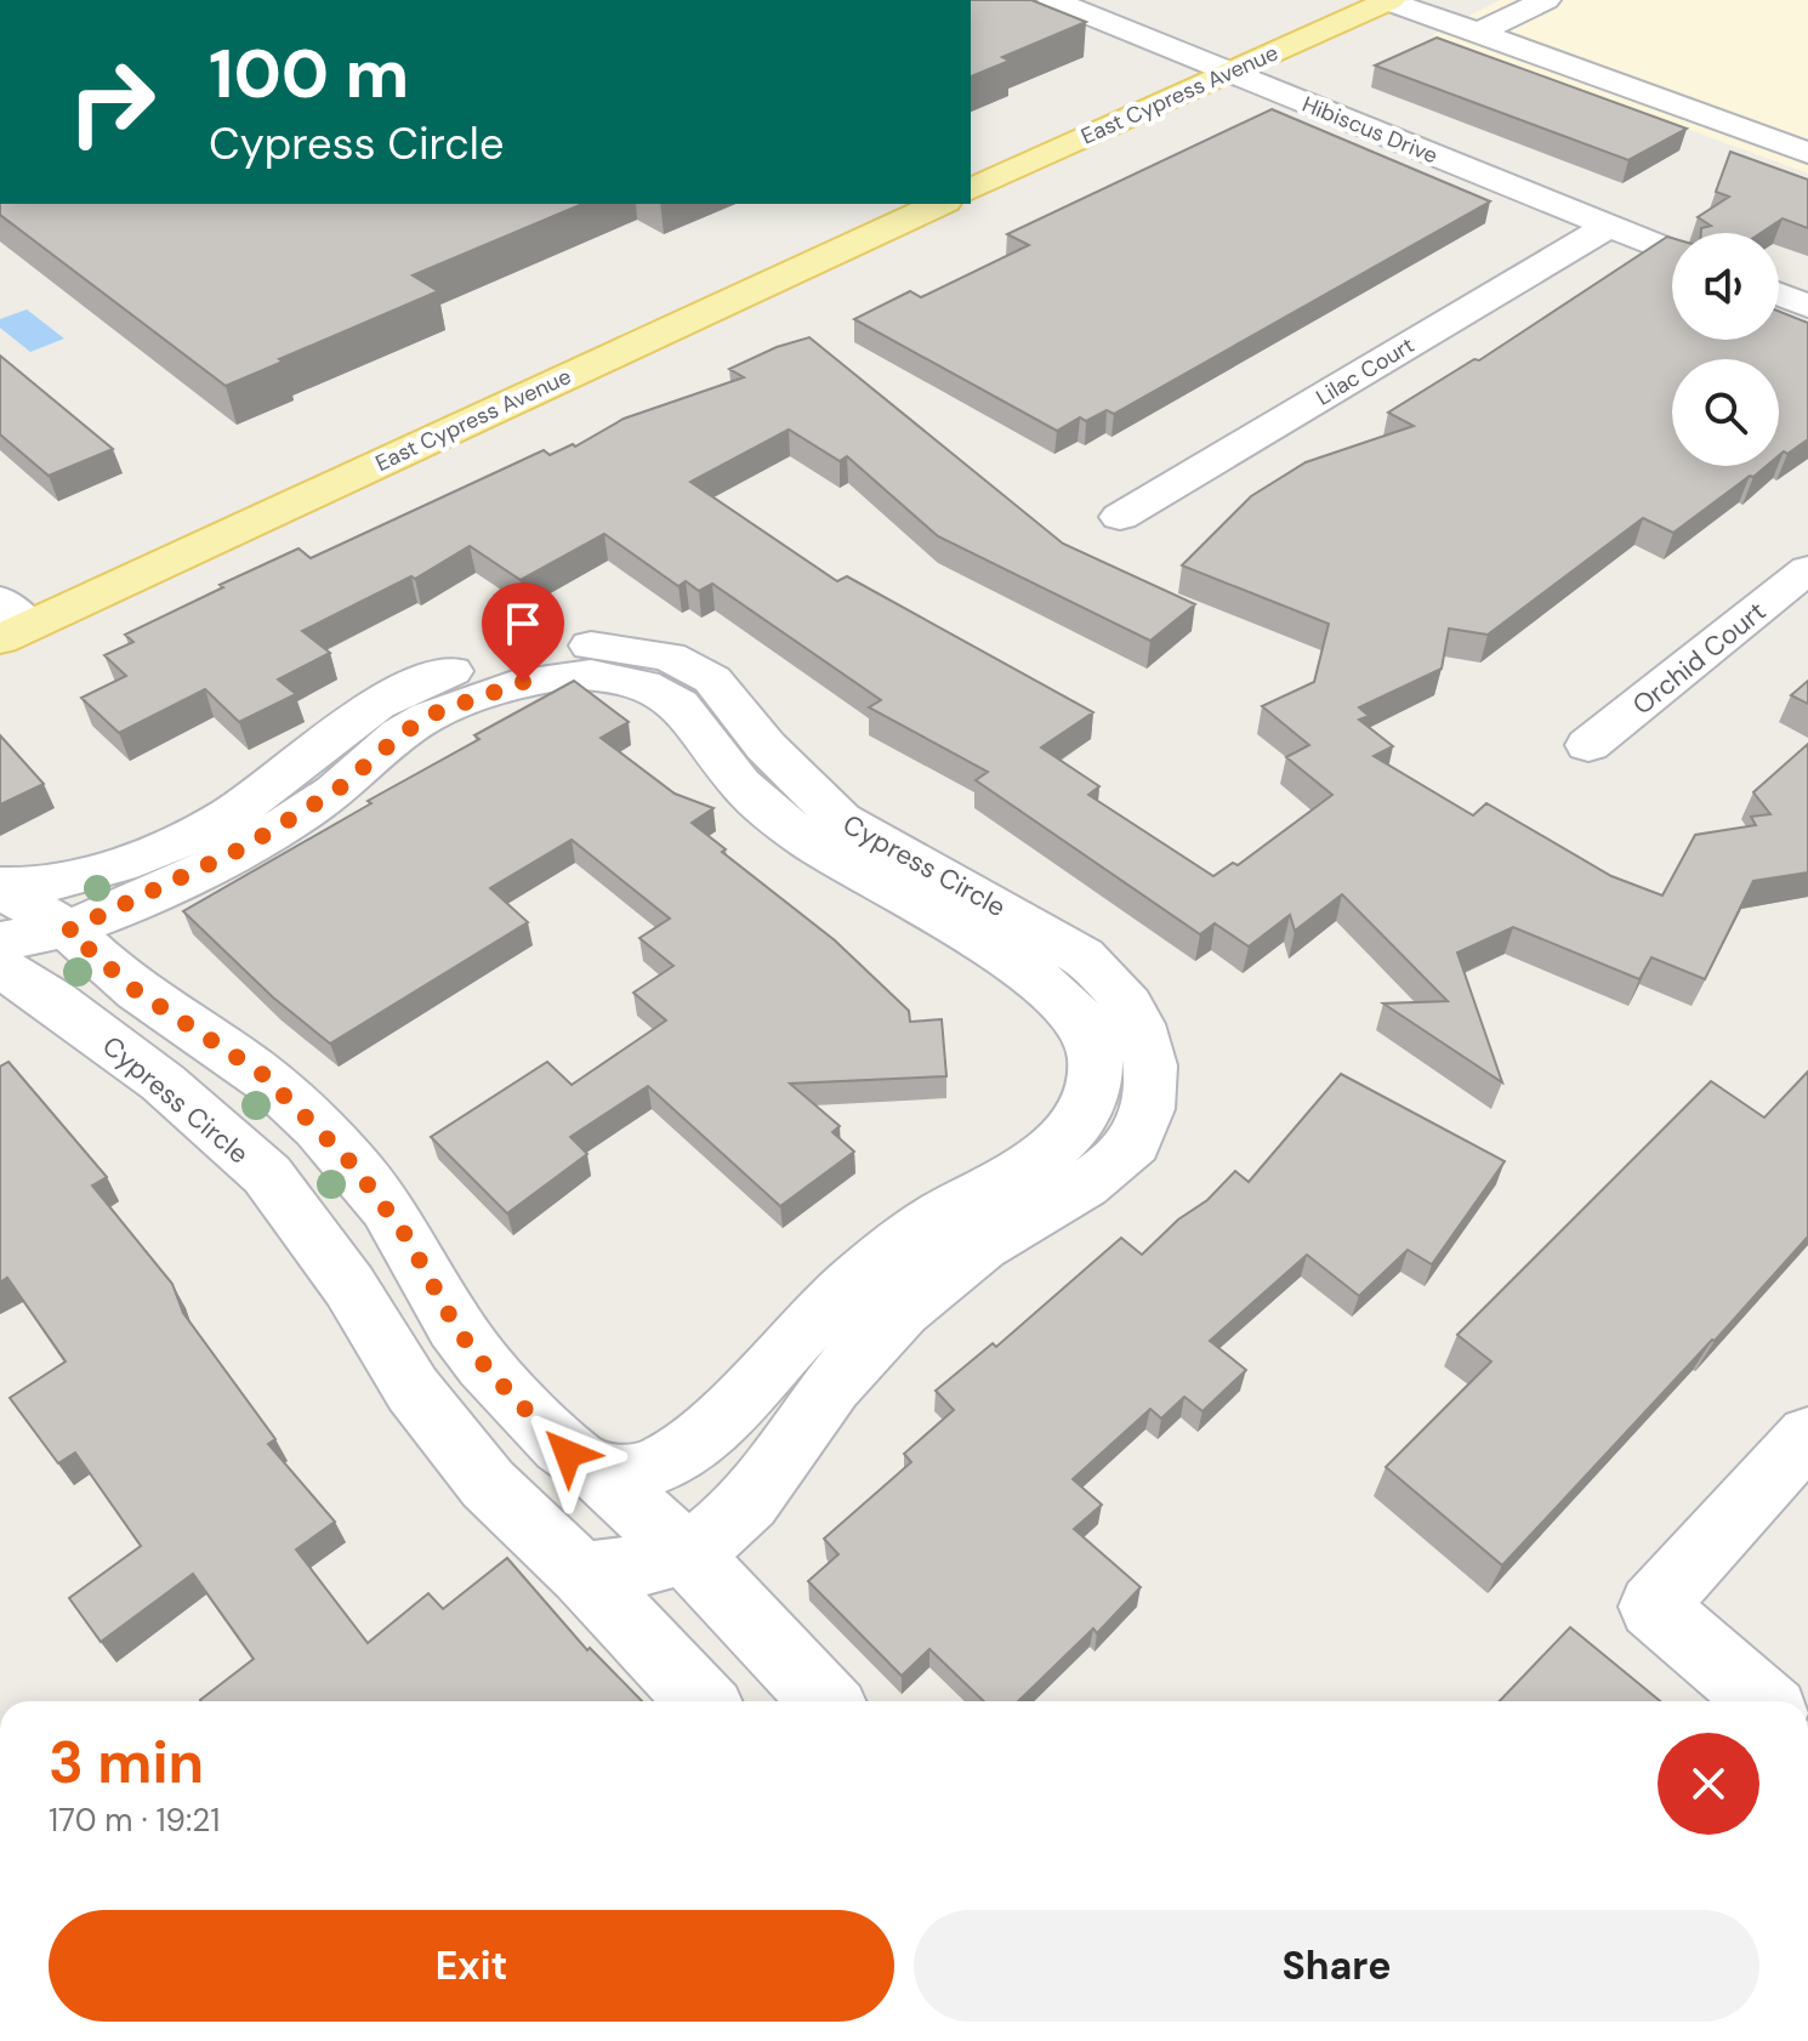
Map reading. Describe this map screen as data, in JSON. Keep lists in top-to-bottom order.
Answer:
{
  "streets": {
    "main road": ["East Cypress Avenue"],
    "street": [
      "Hibiscus Drive",
      "Lilac Court",
      "Orchid Court",
      "Cypress Circle"
    ]
  },
  "crossings": [
    ["East Cypress Avenue", "Hibiscus Drive"],
    ["Hibiscus Drive", "Lilac Court"]
  ],
  "page": {
    "turn": ["100 m", "Cypress Circle"],
    "heading": ["3 min", "170 m · 19:21"],
    "buttons": ["Exit", "Share"]
  }
}
